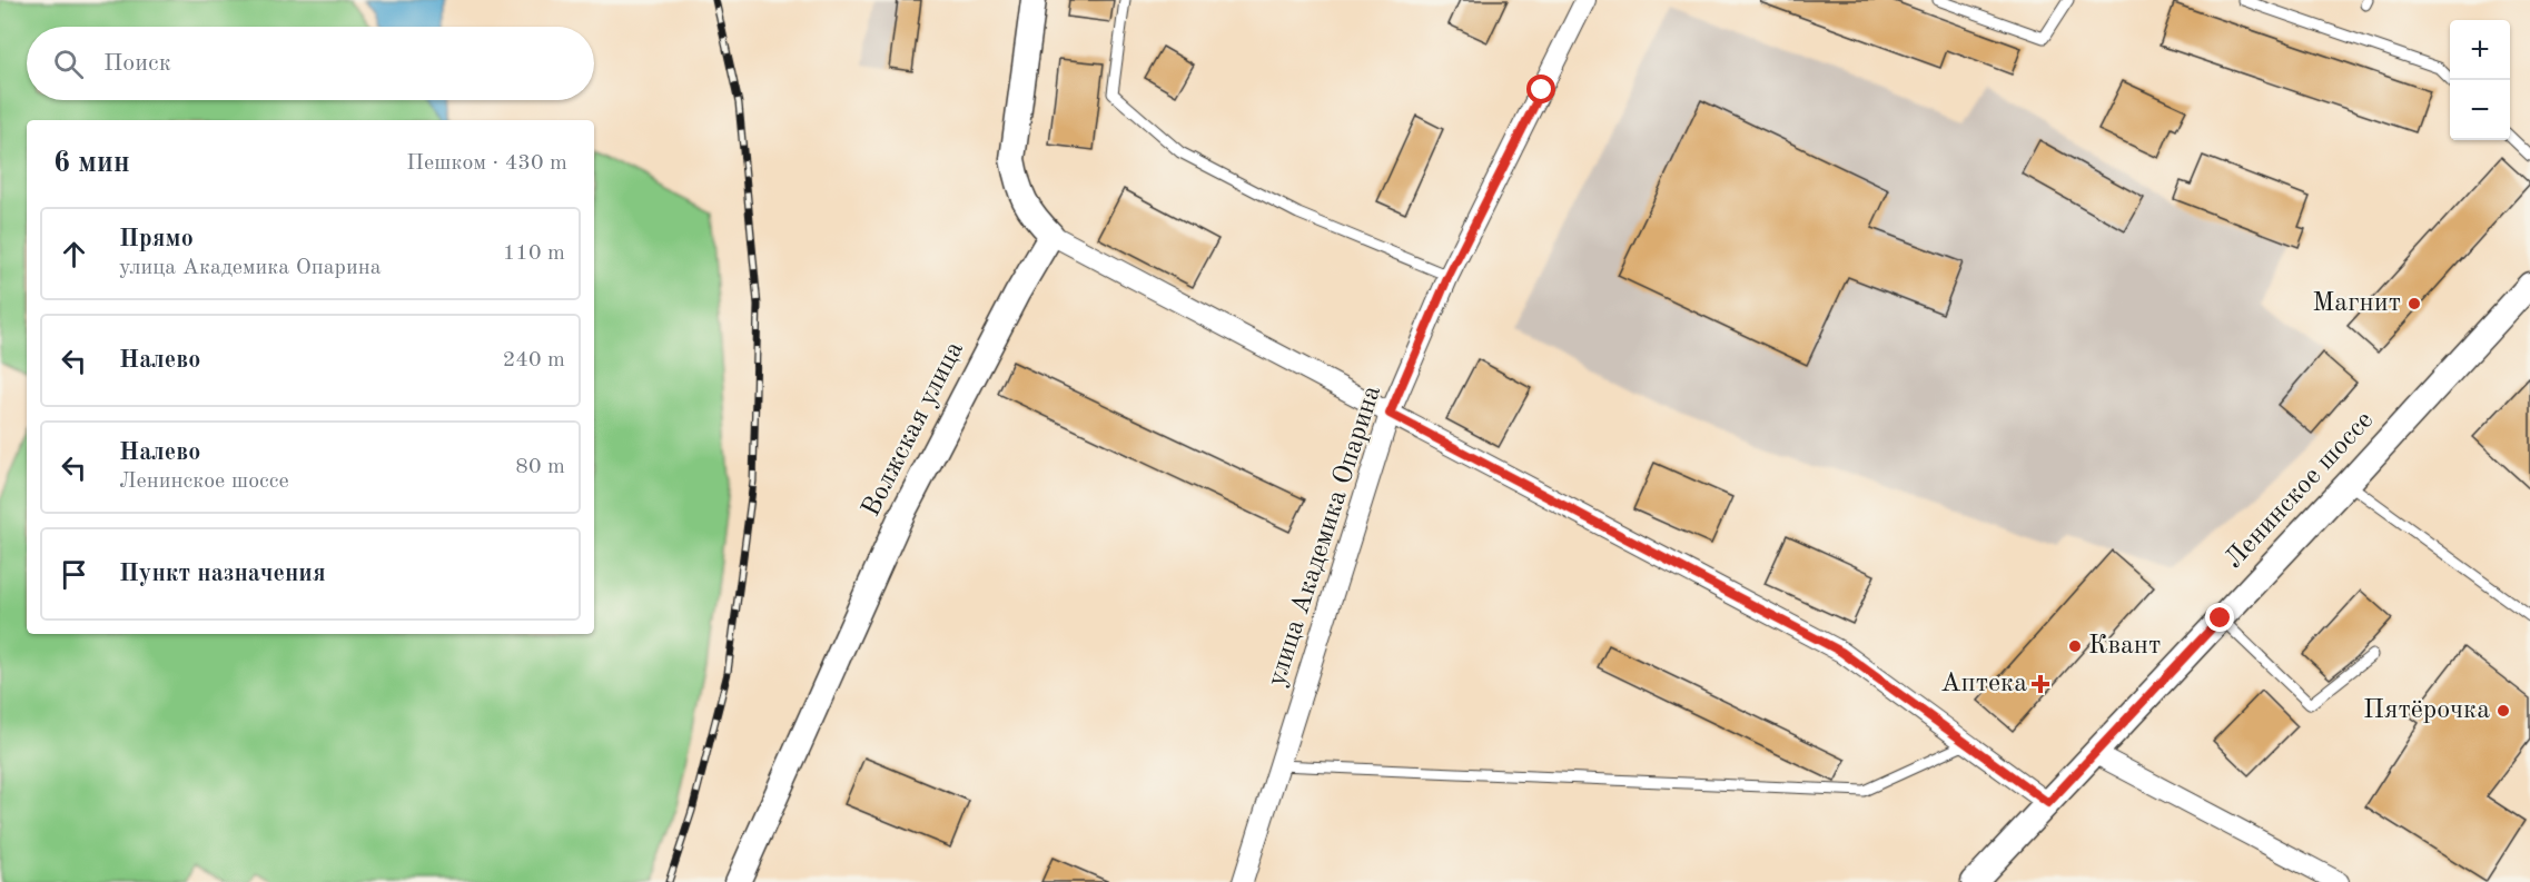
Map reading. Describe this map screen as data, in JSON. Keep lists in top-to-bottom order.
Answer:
{
  "streets": {
    "street": ["Волжская улица", "Ленинское шоссе", "улица Академика Опарина"]
  },
  "places": {
    "other": ["Магнит", "Квант", "Пятёрочка"],
    "health": ["Аптека"]
  },
  "page": {
    "map_buttons": ["+", "−"],
    "search": "Поиск",
    "heading": ["6 мин", "Пешком · 430 m"],
    "list": [
      ["Прямо", "улица Академика Опарина", "110 m"],
      ["Налево", "240 m"],
      ["Налево", "Ленинское шоссе", "80 m"],
      "Пункт назначения"
    ]
  }
}
